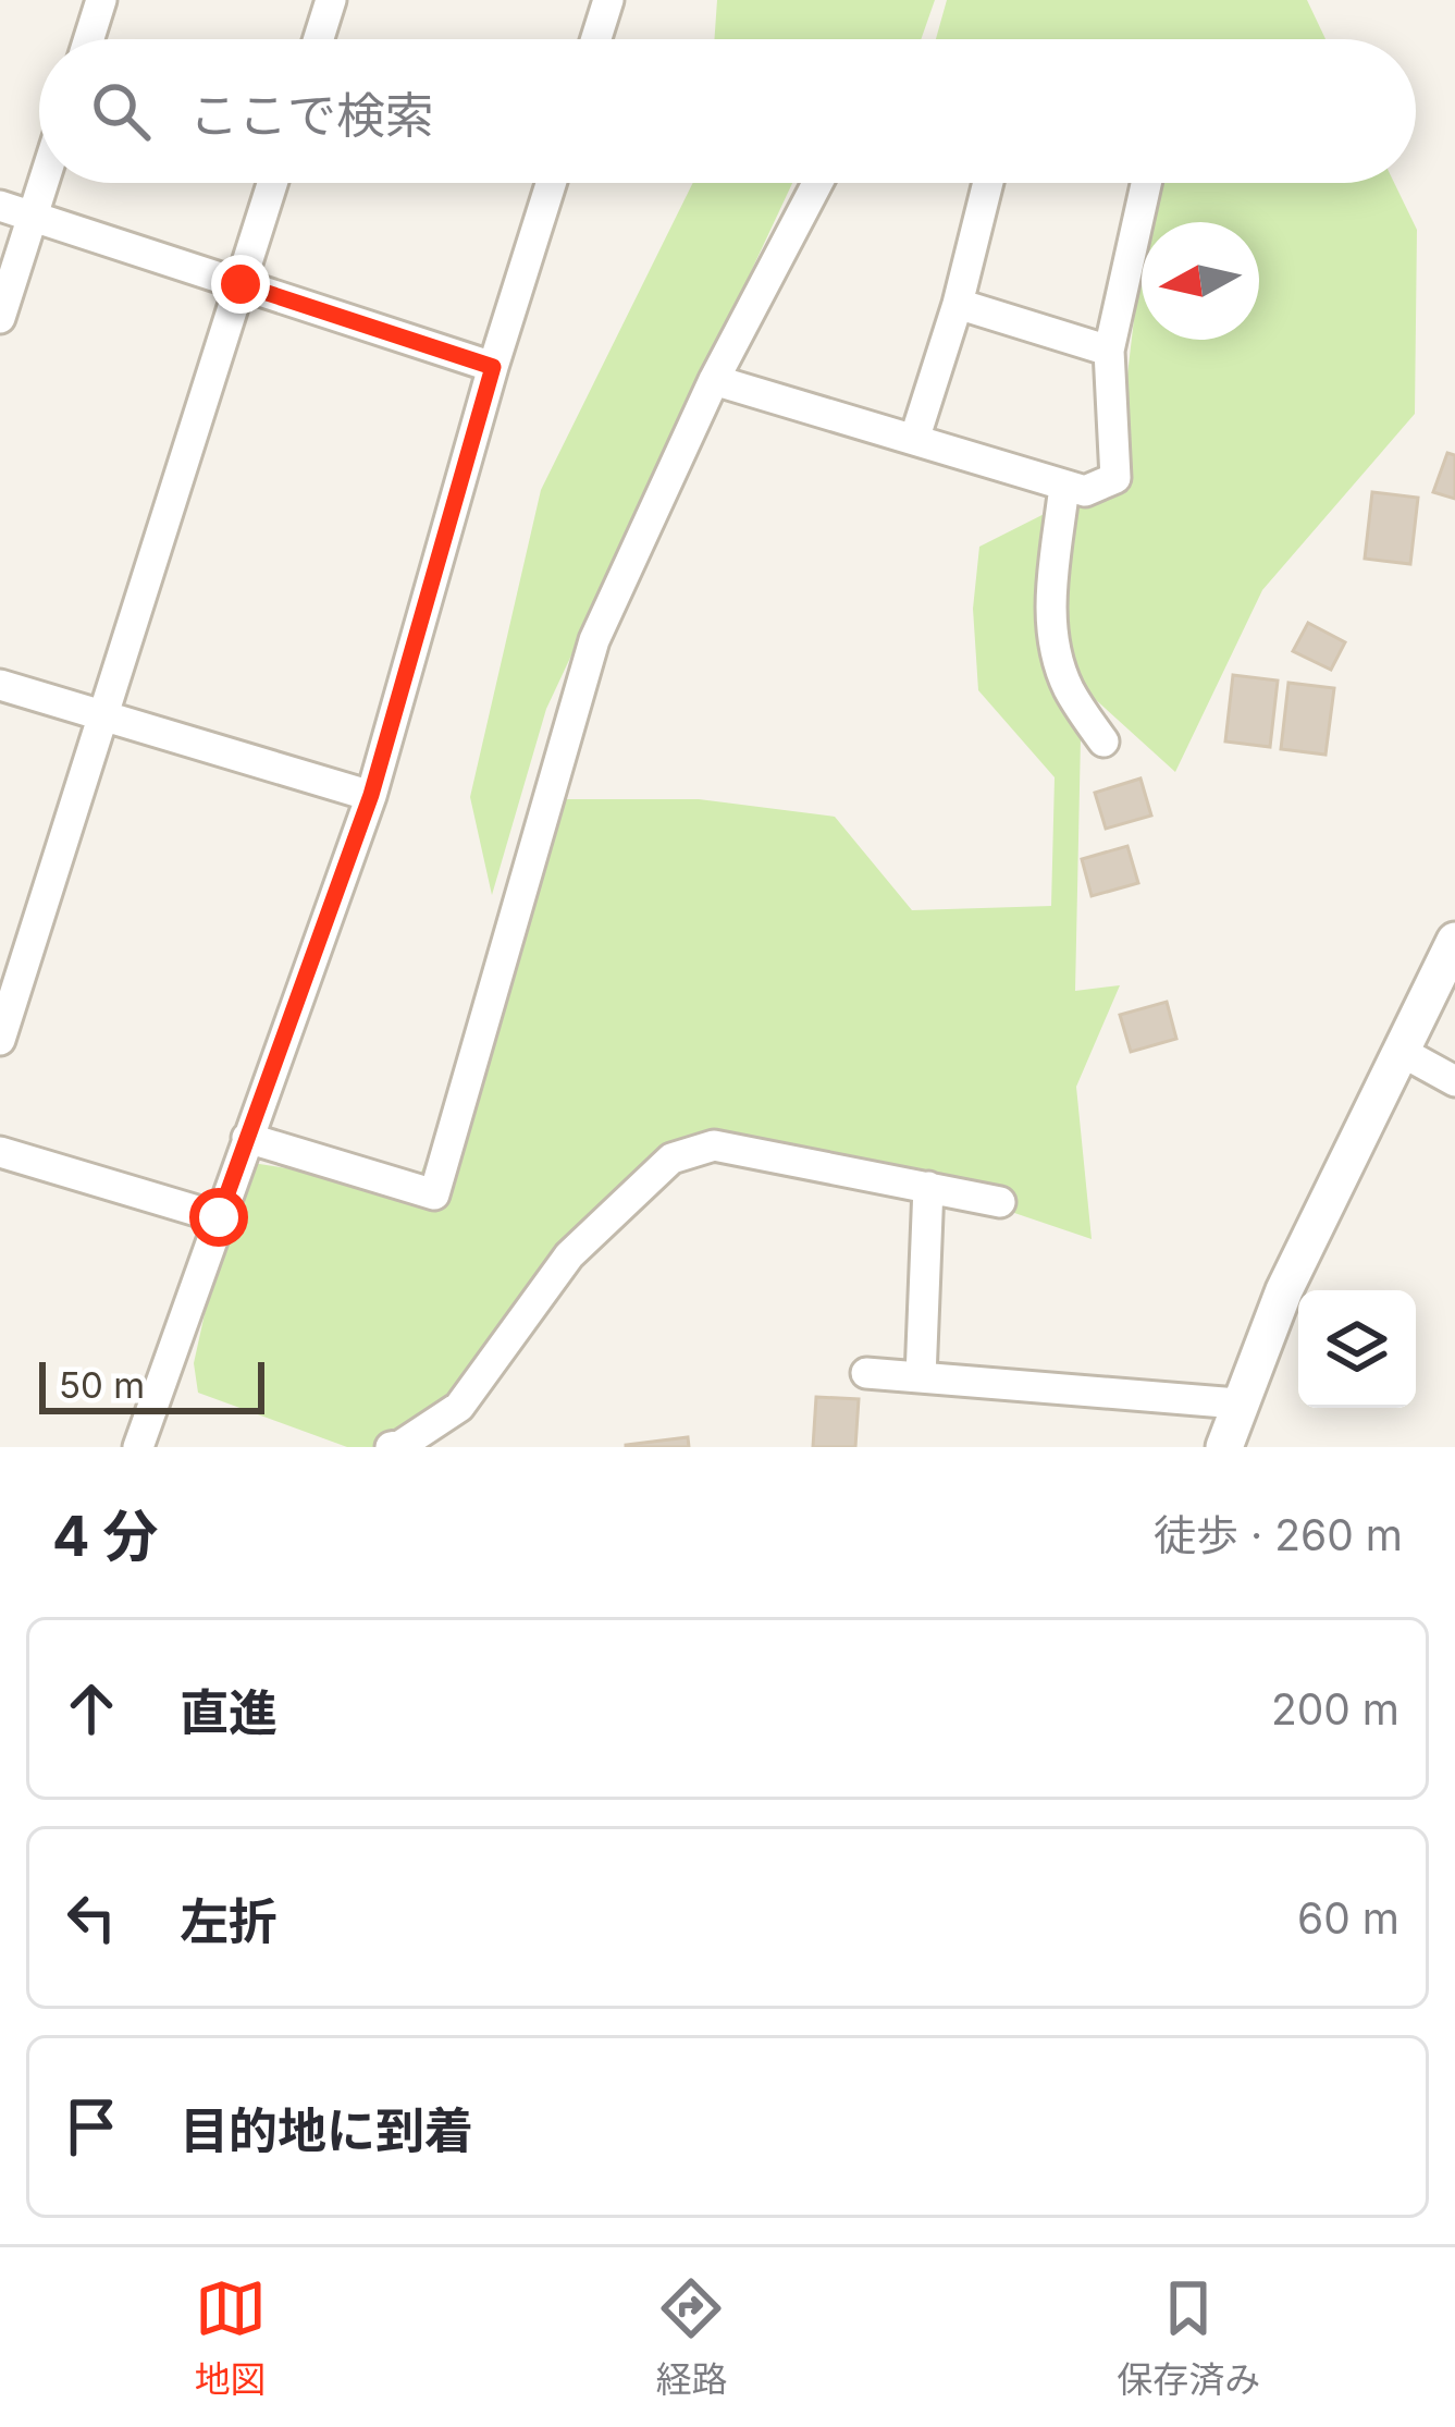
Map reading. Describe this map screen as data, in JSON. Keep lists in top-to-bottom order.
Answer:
{
  "scale_bar": "50 m",
  "north": "left",
  "page": {
    "search": "ここで検索",
    "scale": "50 m",
    "heading": ["4 分", "徒歩 · 260 m"],
    "list": [
      ["直進", "200 m"],
      ["左折", "60 m"],
      "目的地に到着"
    ],
    "nav": ["地図", "経路", "保存済み"]
  }
}
